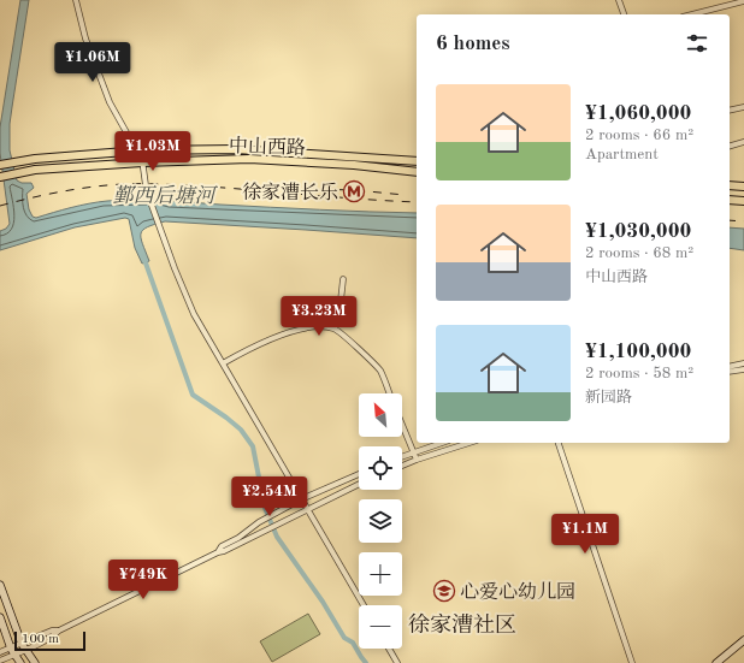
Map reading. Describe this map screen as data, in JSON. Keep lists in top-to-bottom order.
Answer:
{
  "streets": {
    "main road": ["中山西路"]
  },
  "districts": ["徐家漕社区"],
  "water": ["鄞西后塘河"],
  "places": {
    "metro station": ["徐家漕长乐"],
    "school or university": ["心爱心幼儿园"]
  },
  "scale_bar": "100 m",
  "north": "top left",
  "page": {
    "heading": "6 homes",
    "price": [
      "¥1.06M",
      "¥1.03M",
      "¥3.23M",
      "¥2.54M",
      "¥1.1M",
      "¥749K"
    ],
    "list": [
      {
        "name": "¥1,060,000",
        "note": "2 rooms · 66 m² · Apartment"
      },
      {
        "name": "¥1,030,000",
        "note": "2 rooms · 68 m² · 中山西路"
      },
      {
        "name": "¥1,100,000",
        "note": "2 rooms · 58 m² · 新园路"
      }
    ],
    "map_buttons": ["+", "−"],
    "scale": "100 m"
  }
}
